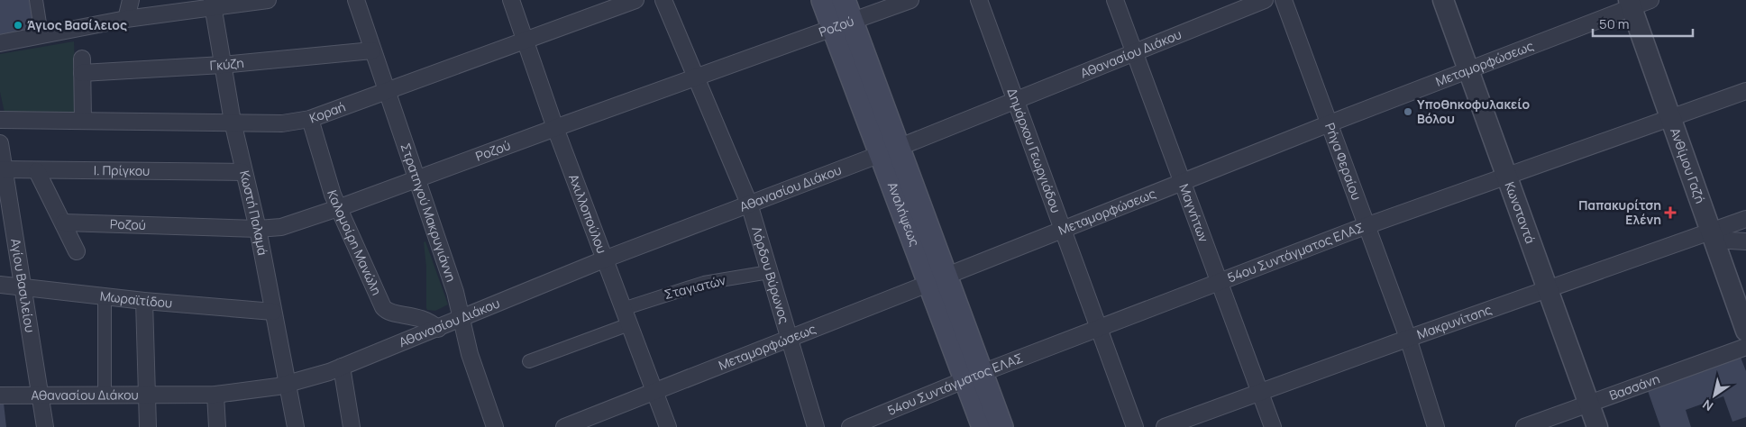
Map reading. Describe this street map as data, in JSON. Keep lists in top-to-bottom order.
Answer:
{
  "streets": {
    "main road": ["Αναλήψεως"],
    "street": [
      "Ροζού",
      "Αθανασίου Διάκου",
      "Γκύζη",
      "Μεταμορφώσεως",
      "Κοραή",
      "Δημάρχου Γεωργιάδου",
      "Ρήγα Φεραίου",
      "Ανθίμου Γαζή",
      "Ι. Πρίγκου",
      "Στρατηγού Μακρυγιάννη",
      "Κωστή Παλαμά",
      "Μαγνήτων",
      "Κωνσταντά",
      "Αχιλλοπούλου",
      "Καλομοίρη Μανώλη",
      "54ου Συντάγματος ΕΛΑΣ",
      "Λόρδου Βύρωνος",
      "Αγίου Βασιλείου",
      "Σταγιατών",
      "Μωραϊτίδου",
      "Μακρυνίτσης",
      "Βασσάνη"
    ]
  },
  "crossings": [
    ["Ροζού", "Στρατηγού Μακρυγιάννη"],
    ["Ροζού", "Κωστή Παλαμά"],
    ["Ροζού", "Αναλήψεως"],
    ["Ροζού", "Αχιλλοπούλου"],
    ["Ροζού", "Καλομοίρη Μανώλη"],
    ["Ροζού", "Λόρδου Βύρωνος"],
    ["Αθανασίου Διάκου", "Δημάρχου Γεωργιάδου"],
    ["Αθανασίου Διάκου", "Στρατηγού Μακρυγιάννη"],
    ["Αθανασίου Διάκου", "Κωστή Παλαμά"],
    ["Αθανασίου Διάκου", "Αναλήψεως"],
    ["Αθανασίου Διάκου", "Μαγνήτων"],
    ["Αθανασίου Διάκου", "Αχιλλοπούλου"],
    ["Αθανασίου Διάκου", "Καλομοίρη Μανώλη"],
    ["Αθανασίου Διάκου", "Λόρδου Βύρωνος"],
    ["Αθανασίου Διάκου", "Αγίου Βασιλείου"],
    ["Γκύζη", "Κοραή"],
    ["Γκύζη", "Στρατηγού Μακρυγιάννη"],
    ["Γκύζη", "Κωστή Παλαμά"],
    ["Μεταμορφώσεως", "Δημάρχου Γεωργιάδου"],
    ["Μεταμορφώσεως", "Ρήγα Φεραίου"],
    ["Μεταμορφώσεως", "Ανθίμου Γαζή"],
    ["Μεταμορφώσεως", "Αναλήψεως"],
    ["Μεταμορφώσεως", "Μαγνήτων"],
    ["Μεταμορφώσεως", "Κωνσταντά"],
    ["Μεταμορφώσεως", "Αχιλλοπούλου"],
    ["Μεταμορφώσεως", "Λόρδου Βύρωνος"],
    ["Κοραή", "Στρατηγού Μακρυγιάννη"],
    ["Κοραή", "Κωστή Παλαμά"],
    ["Κοραή", "Αχιλλοπούλου"],
    ["Κοραή", "Καλομοίρη Μανώλη"],
    ["Δημάρχου Γεωργιάδου", "54ου Συντάγματος ΕΛΑΣ"],
    ["Ρήγα Φεραίου", "54ου Συντάγματος ΕΛΑΣ"],
    ["Ρήγα Φεραίου", "Μακρυνίτσης"],
    ["Ανθίμου Γαζή", "54ου Συντάγματος ΕΛΑΣ"],
    ["Ανθίμου Γαζή", "Μακρυνίτσης"],
    ["Ι. Πρίγκου", "Κωστή Παλαμά"],
    ["Ι. Πρίγκου", "Αγίου Βασιλείου"],
    ["Κωστή Παλαμά", "Μωραϊτίδου"],
    ["Αναλήψεως", "54ου Συντάγματος ΕΛΑΣ"],
    ["Μαγνήτων", "54ου Συντάγματος ΕΛΑΣ"],
    ["Μαγνήτων", "Μακρυνίτσης"],
    ["Κωνσταντά", "54ου Συντάγματος ΕΛΑΣ"],
    ["Κωνσταντά", "Μακρυνίτσης"],
    ["Κωνσταντά", "Βασσάνη"],
    ["Αχιλλοπούλου", "Σταγιατών"],
    ["Λόρδου Βύρωνος", "Σταγιατών"],
    ["Αγίου Βασιλείου", "Μωραϊτίδου"]
  ],
  "places": {
    "other": ["Άγιος Βασίλειος", "Υποθηκοφυλακείο Βόλου"],
    "health": ["Παπακυρίτση Ελένη"]
  },
  "scale_bar": "50 m",
  "north": "bottom left"
}
